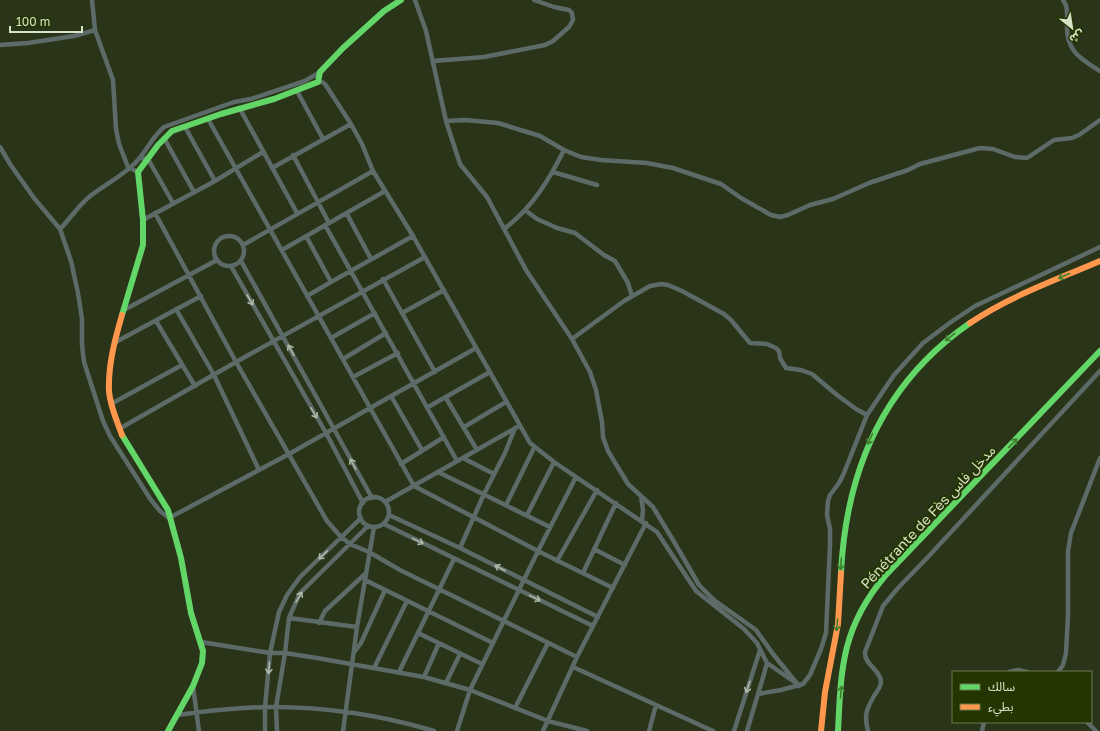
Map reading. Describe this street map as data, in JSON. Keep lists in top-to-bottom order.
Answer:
{
  "streets": {
    "main road": ["Pénétrante de Fès مدخل فاس"]
  },
  "legend": ["سالك", "بطيء"],
  "scale_bar": "100 m",
  "north": "bottom right"
}
